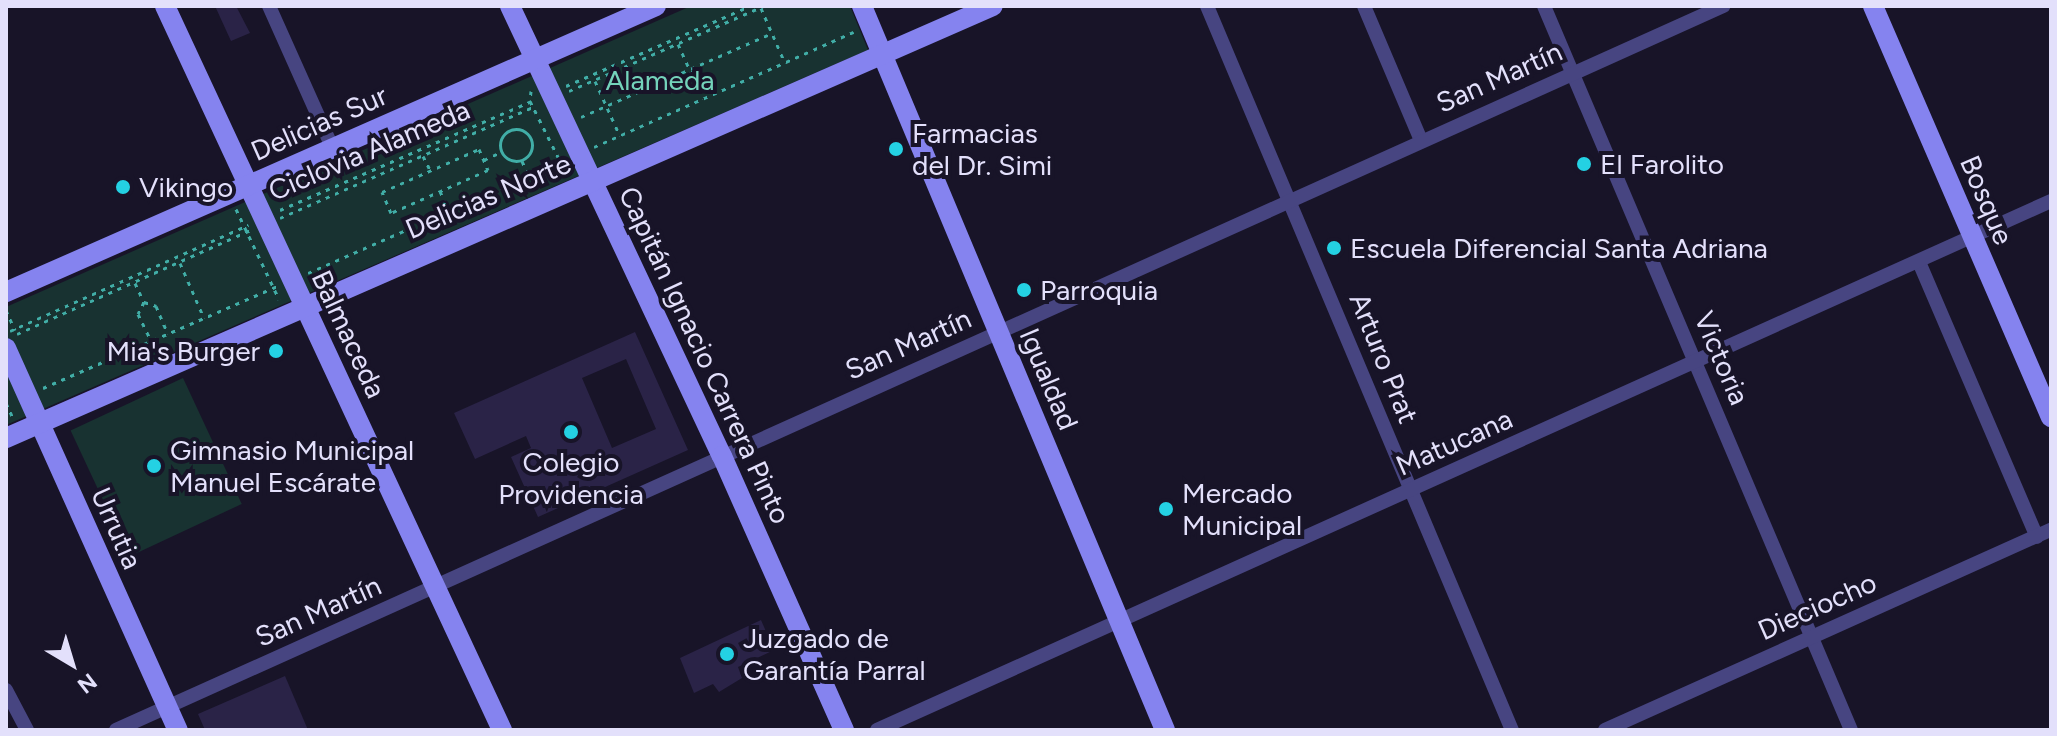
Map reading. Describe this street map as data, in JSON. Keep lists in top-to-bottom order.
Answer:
{
  "streets": {
    "street": [
      "San Martín",
      "Delicias Sur",
      "Delicias Norte",
      "Bosque",
      "Balmaceda",
      "Capitán Ignacio Carrera Pinto",
      "Arturo Prat",
      "Victoria",
      "Igualdad",
      "Matucana",
      "Urrutia",
      "Dieciocho"
    ],
    "path": ["Ciclovia Alameda"]
  },
  "crossings": [
    ["San Martín", "Balmaceda"],
    ["San Martín", "Capitán Ignacio Carrera Pinto"],
    ["San Martín", "Arturo Prat"],
    ["San Martín", "Victoria"],
    ["San Martín", "Igualdad"],
    ["San Martín", "Urrutia"],
    ["Delicias Sur", "Balmaceda"],
    ["Delicias Sur", "Capitán Ignacio Carrera Pinto"],
    ["Ciclovia Alameda", "Balmaceda"],
    ["Ciclovia Alameda", "Capitán Ignacio Carrera Pinto"],
    ["Delicias Norte", "Balmaceda"],
    ["Delicias Norte", "Capitán Ignacio Carrera Pinto"],
    ["Delicias Norte", "Igualdad"],
    ["Delicias Norte", "Urrutia"],
    ["Bosque", "Matucana"],
    ["Arturo Prat", "Matucana"],
    ["Victoria", "Matucana"],
    ["Victoria", "Dieciocho"],
    ["Igualdad", "Matucana"]
  ],
  "parks": ["Alameda"],
  "places": [
    "Farmacias del Dr. Simi",
    "El Farolito",
    "Vikingo",
    "Escuela Diferencial Santa Adriana",
    "Parroquia",
    "Mia's Burger",
    "Colegio Providencia",
    "Gimnasio Municipal Manuel Escárate",
    "Mercado Municipal",
    "Juzgado de Garantía Parral"
  ],
  "north": "bottom right"
}
